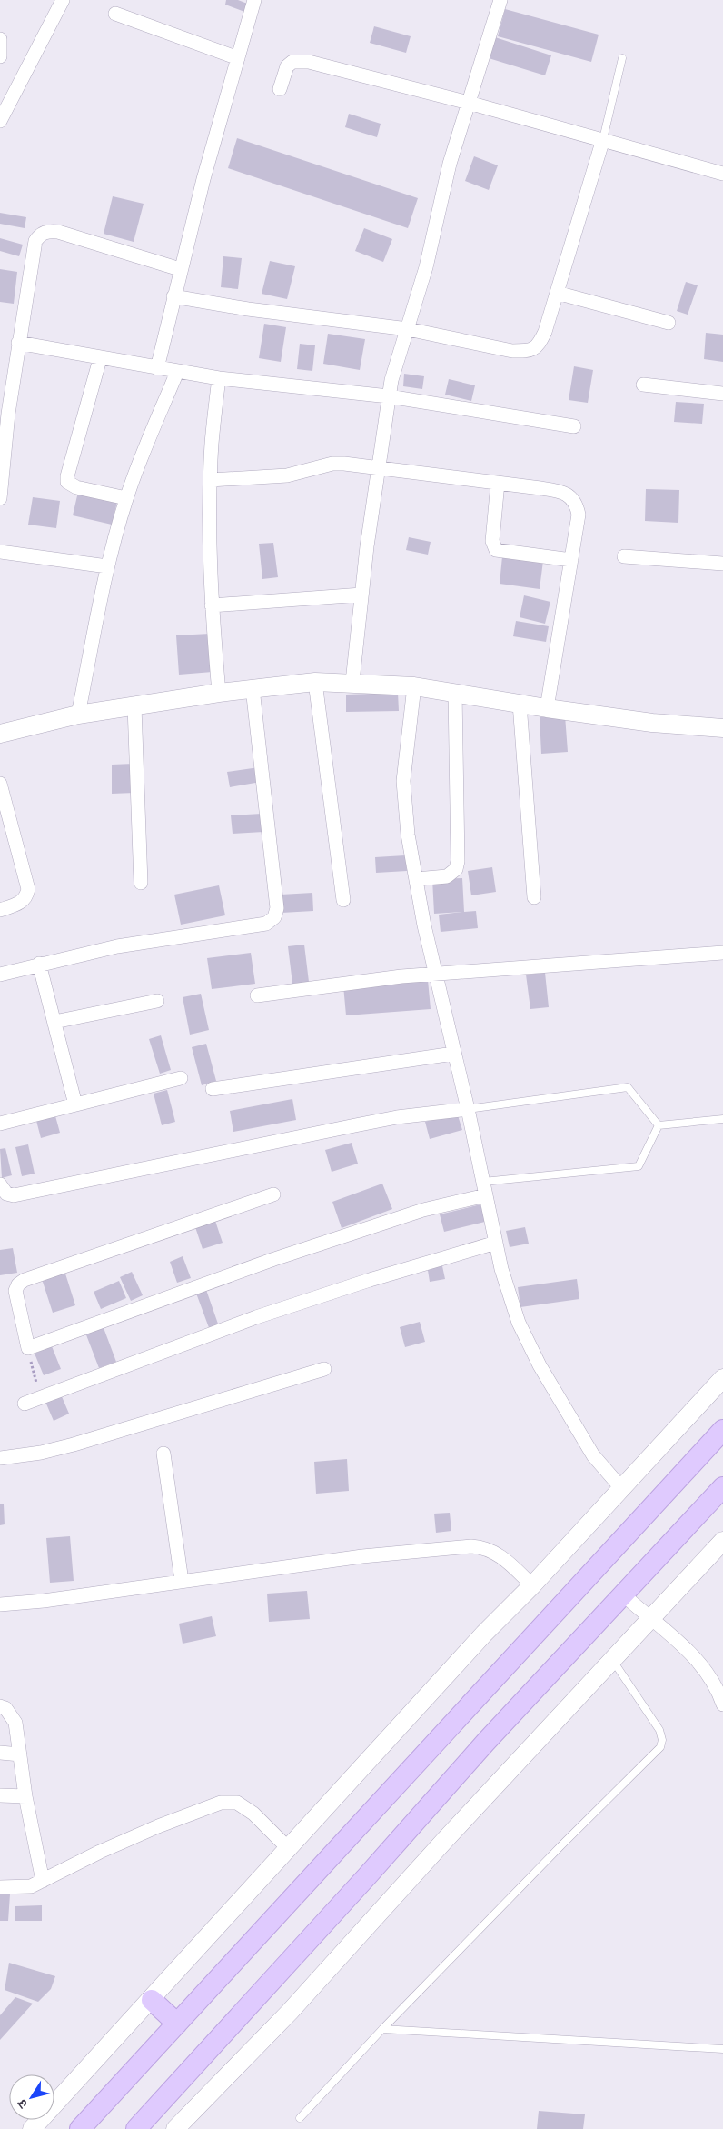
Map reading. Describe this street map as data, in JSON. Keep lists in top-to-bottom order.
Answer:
{
  "north": "bottom left"
}
